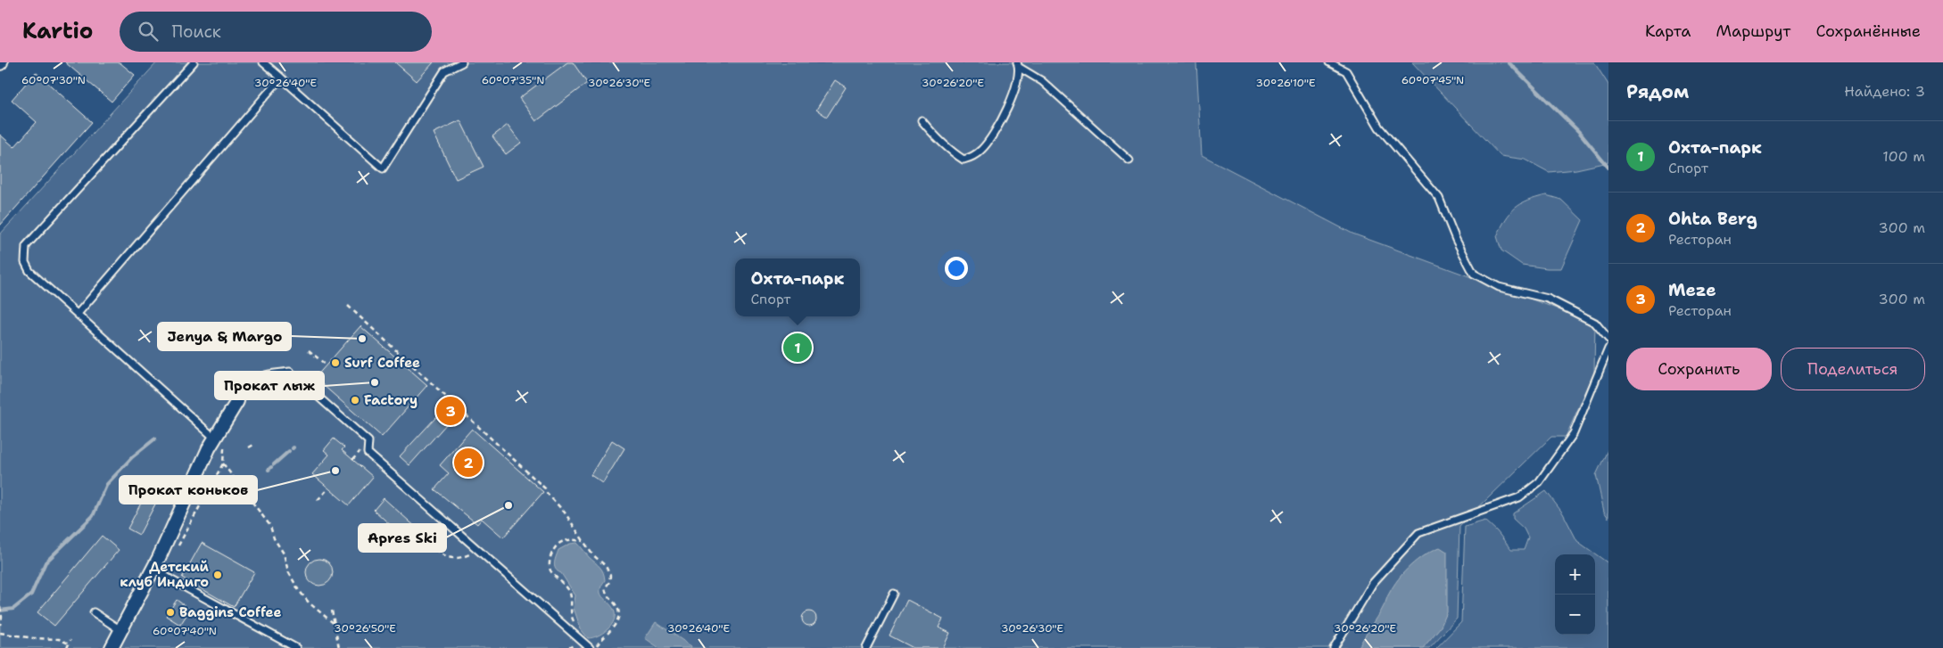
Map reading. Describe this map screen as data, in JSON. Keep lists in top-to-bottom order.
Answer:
{
  "places": [
    "Jenya & Margo",
    "Surf Coffee",
    "Прокат лыж",
    "Factory",
    "Прокат коньков",
    "Apres Ski",
    "Детский клуб Индиго",
    "Baggins Coffee"
  ],
  "page": {
    "header": "Kartio",
    "search": "Поиск",
    "nav": ["Карта", "Маршрут", "Сохранённые"],
    "heading": ["Рядом", "Найдено: 3"],
    "list": [
      {
        "mark": "1",
        "name": "Охта-парк",
        "note": "Спорт",
        "value": "100 m"
      },
      {
        "mark": "2",
        "name": "Ohta Berg",
        "note": "Ресторан",
        "value": "300 m"
      },
      {
        "mark": "3",
        "name": "Meze",
        "note": "Ресторан",
        "value": "300 m"
      }
    ],
    "popup": ["Охта-парк", "Спорт"],
    "pins": ["1", "3", "2"],
    "buttons": ["Сохранить", "Поделиться"],
    "map_buttons": ["+", "−"]
  },
  "coordinates": [
    "60°07'30\"N",
    "60°07'35\"N",
    "60°07'45\"N",
    "30°26'40\"E",
    "30°26'30\"E",
    "30°26'20\"E",
    "30°26'10\"E",
    "30°26'50\"E",
    "60°07'40\"N"
  ]
}
